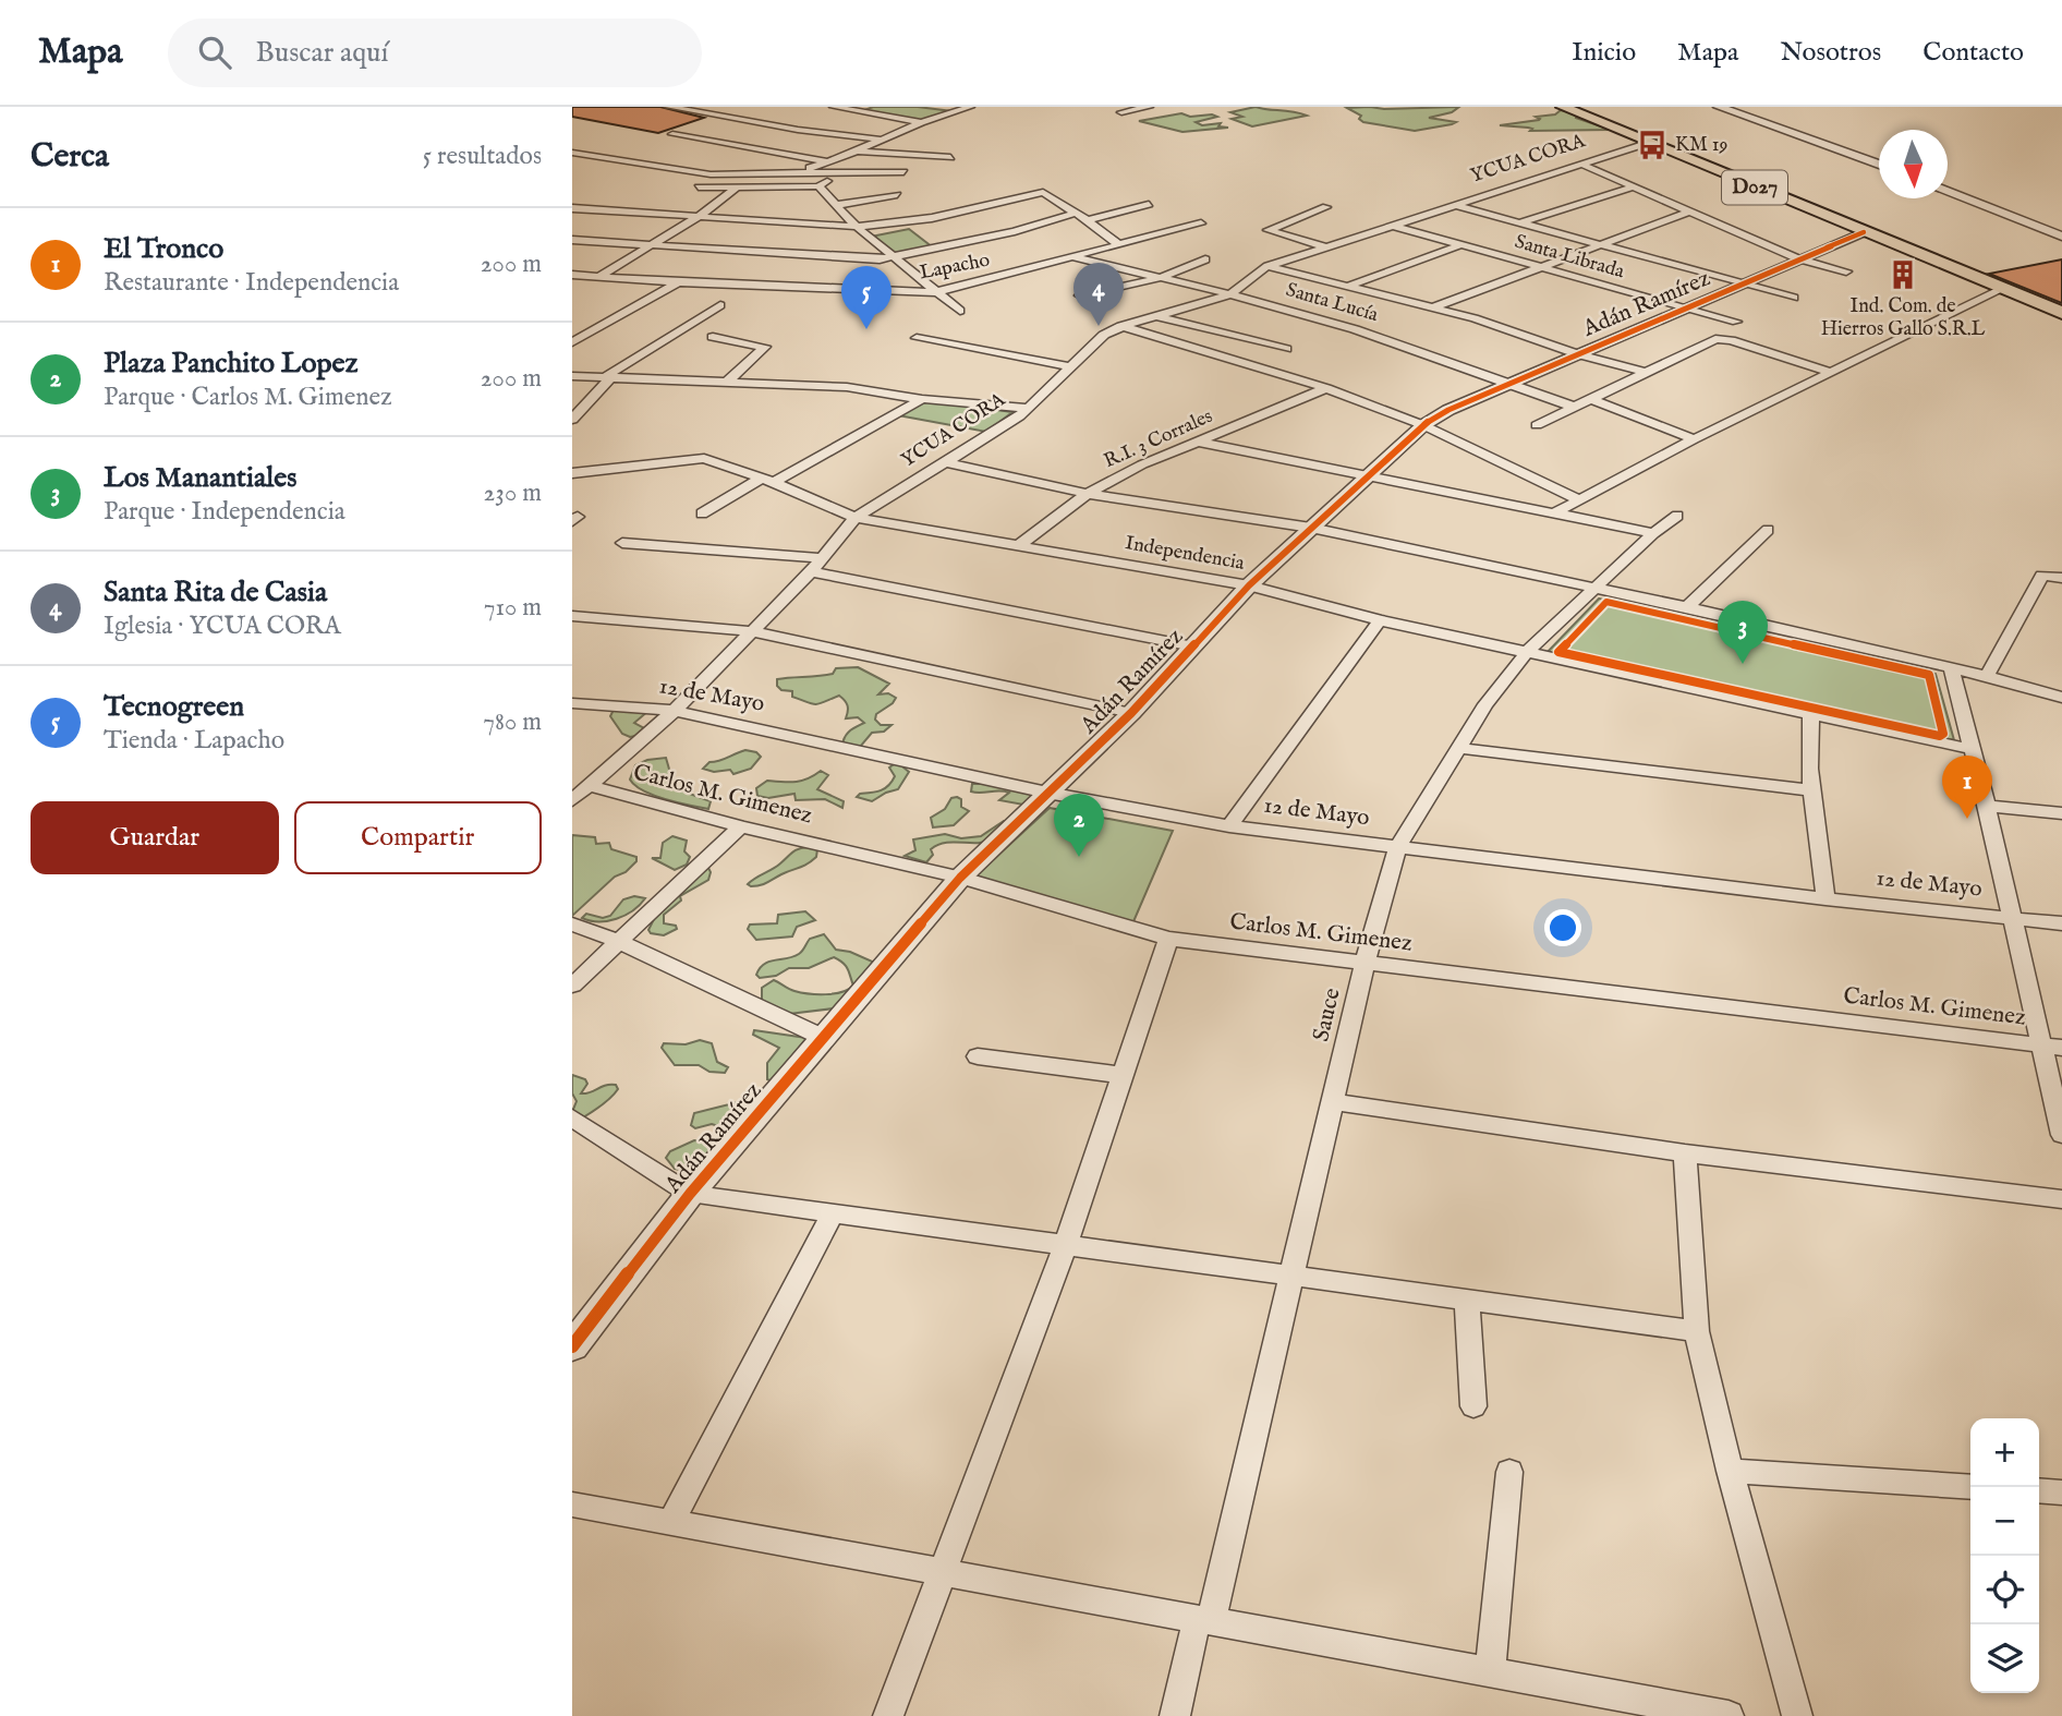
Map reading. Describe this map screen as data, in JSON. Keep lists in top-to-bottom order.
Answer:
{
  "streets": {
    "main road": ["D027"],
    "street": [
      "YCUA CORA",
      "Santa Librada",
      "Lapacho",
      "Santa Lucía",
      "Adán Ramírez",
      "R.I. 3 Corrales",
      "Independencia",
      "12 de Mayo",
      "Carlos M. Gimenez",
      "Sauce"
    ]
  },
  "crossings": [
    ["YCUA CORA", "D027"],
    ["YCUA CORA", "Santa Librada"],
    ["YCUA CORA", "Santa Lucía"],
    ["YCUA CORA", "Independencia"],
    ["YCUA CORA", "12 de Mayo"],
    ["YCUA CORA", "Carlos M. Gimenez"],
    ["D027", "Adán Ramírez"],
    ["Santa Librada", "Adán Ramírez"],
    ["Lapacho", "Santa Lucía"],
    ["Santa Lucía", "Adán Ramírez"],
    ["Adán Ramírez", "Independencia"],
    ["Adán Ramírez", "12 de Mayo"],
    ["Adán Ramírez", "Carlos M. Gimenez"],
    ["R.I. 3 Corrales", "Independencia"],
    ["Independencia", "Sauce"],
    ["12 de Mayo", "Sauce"],
    ["Carlos M. Gimenez", "Sauce"]
  ],
  "places": {
    "bus stop": ["KM 19"],
    "building": ["Ind. Com. de Hierros Gallo S.R.L"]
  },
  "north": "bottom",
  "page": {
    "header": "Mapa",
    "search": "Buscar aquí",
    "nav": [
      "Inicio",
      "Mapa",
      "Nosotros",
      "Contacto"
    ],
    "heading": ["Cerca", "5 resultados"],
    "list": [
      {
        "mark": "1",
        "name": "El Tronco",
        "note": "Restaurante · Independencia",
        "value": "200 m"
      },
      {
        "mark": "2",
        "name": "Plaza Panchito Lopez",
        "note": "Parque · Carlos M. Gimenez",
        "value": "200 m"
      },
      {
        "mark": "3",
        "name": "Los Manantiales",
        "note": "Parque · Independencia",
        "value": "230 m"
      },
      {
        "mark": "4",
        "name": "Santa Rita de Casia",
        "note": "Iglesia · YCUA CORA",
        "value": "710 m"
      },
      {
        "mark": "5",
        "name": "Tecnogreen",
        "note": "Tienda · Lapacho",
        "value": "780 m"
      }
    ],
    "pins": [
      "4",
      "5",
      "3",
      "1",
      "2"
    ],
    "buttons": ["Guardar", "Compartir"],
    "map_buttons": ["+", "−"]
  }
}
